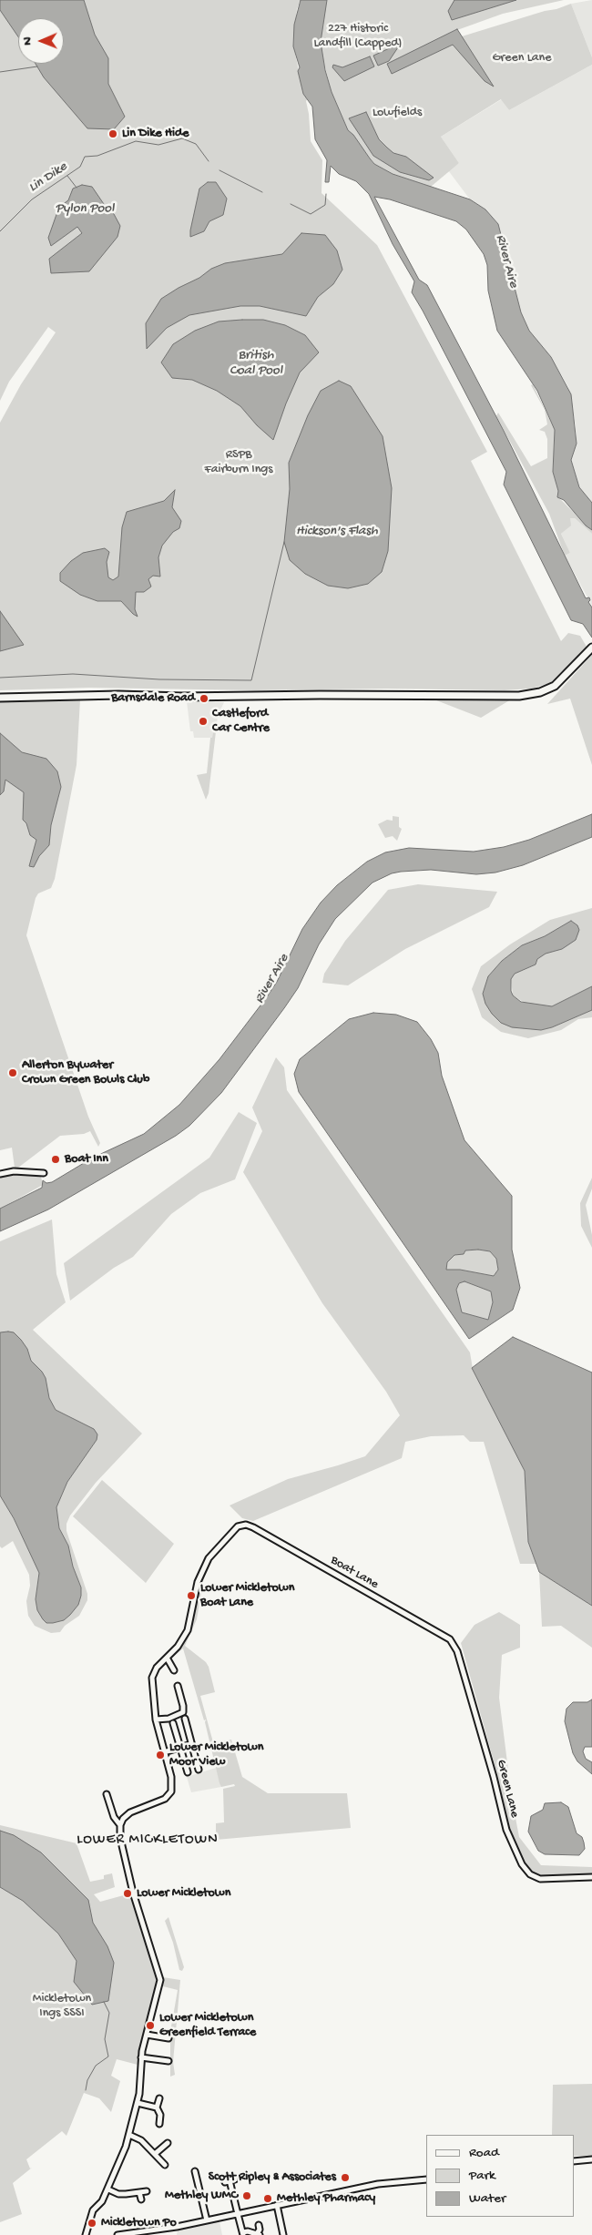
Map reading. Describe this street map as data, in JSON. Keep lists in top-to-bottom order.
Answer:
{
  "streets": {
    "street": ["Boat Lane", "Green Lane"]
  },
  "crossings": [
    ["Boat Lane", "Green Lane"]
  ],
  "districts": ["LOWER MICKLETOWN"],
  "water": [
    "Lin Dike",
    "Pylon Pool",
    "River Aire",
    "British Coal Pool",
    "Hickson's Flash"
  ],
  "parks": [
    "227 Historic Landfill (Capped)",
    "Green Lane",
    "Lowfields",
    "RSPB Fairburn Ings",
    "Mickletown Ings SSSI"
  ],
  "places": [
    "Lin Dike Hide",
    "Barnsdale Road",
    "Castleford Car Centre",
    "Allerton Bywater Crown Green Bowls Club",
    "Boat Inn",
    "Lower Mickletown Boat Lane",
    "Lower Mickletown Moor View",
    "Lower Mickletown",
    "Lower Mickletown Greenfield Terrace",
    "Scott Ripley & Associates",
    "Methley WMC",
    "Methley Pharmacy",
    "Mickletown Po"
  ],
  "legend": ["Road", "Park", "Water"],
  "north": "left"
}
